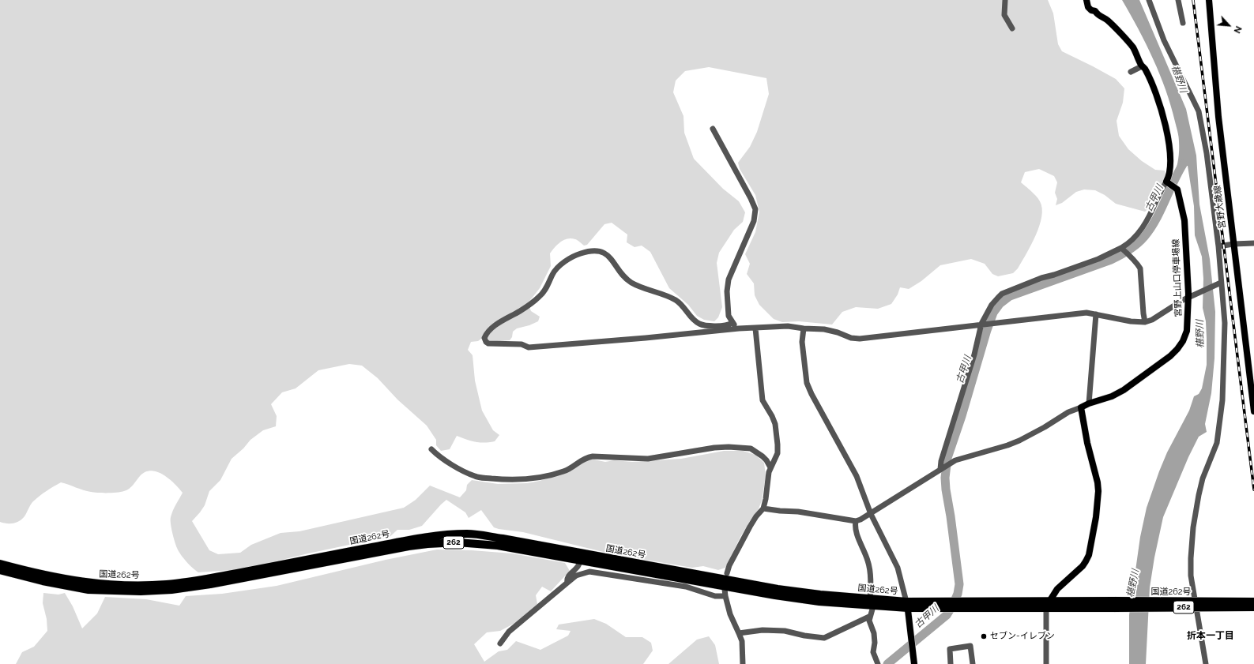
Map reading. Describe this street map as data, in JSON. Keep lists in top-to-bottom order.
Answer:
{
  "streets": {
    "highway": ["国道262号", "262"],
    "main road": ["宮野大歳線", "宮野上山口停車場線"]
  },
  "districts": ["折本一丁目"],
  "water": ["椹野川", "古甲川"],
  "places": ["セブン-イレブン"],
  "north": "bottom right"
}
